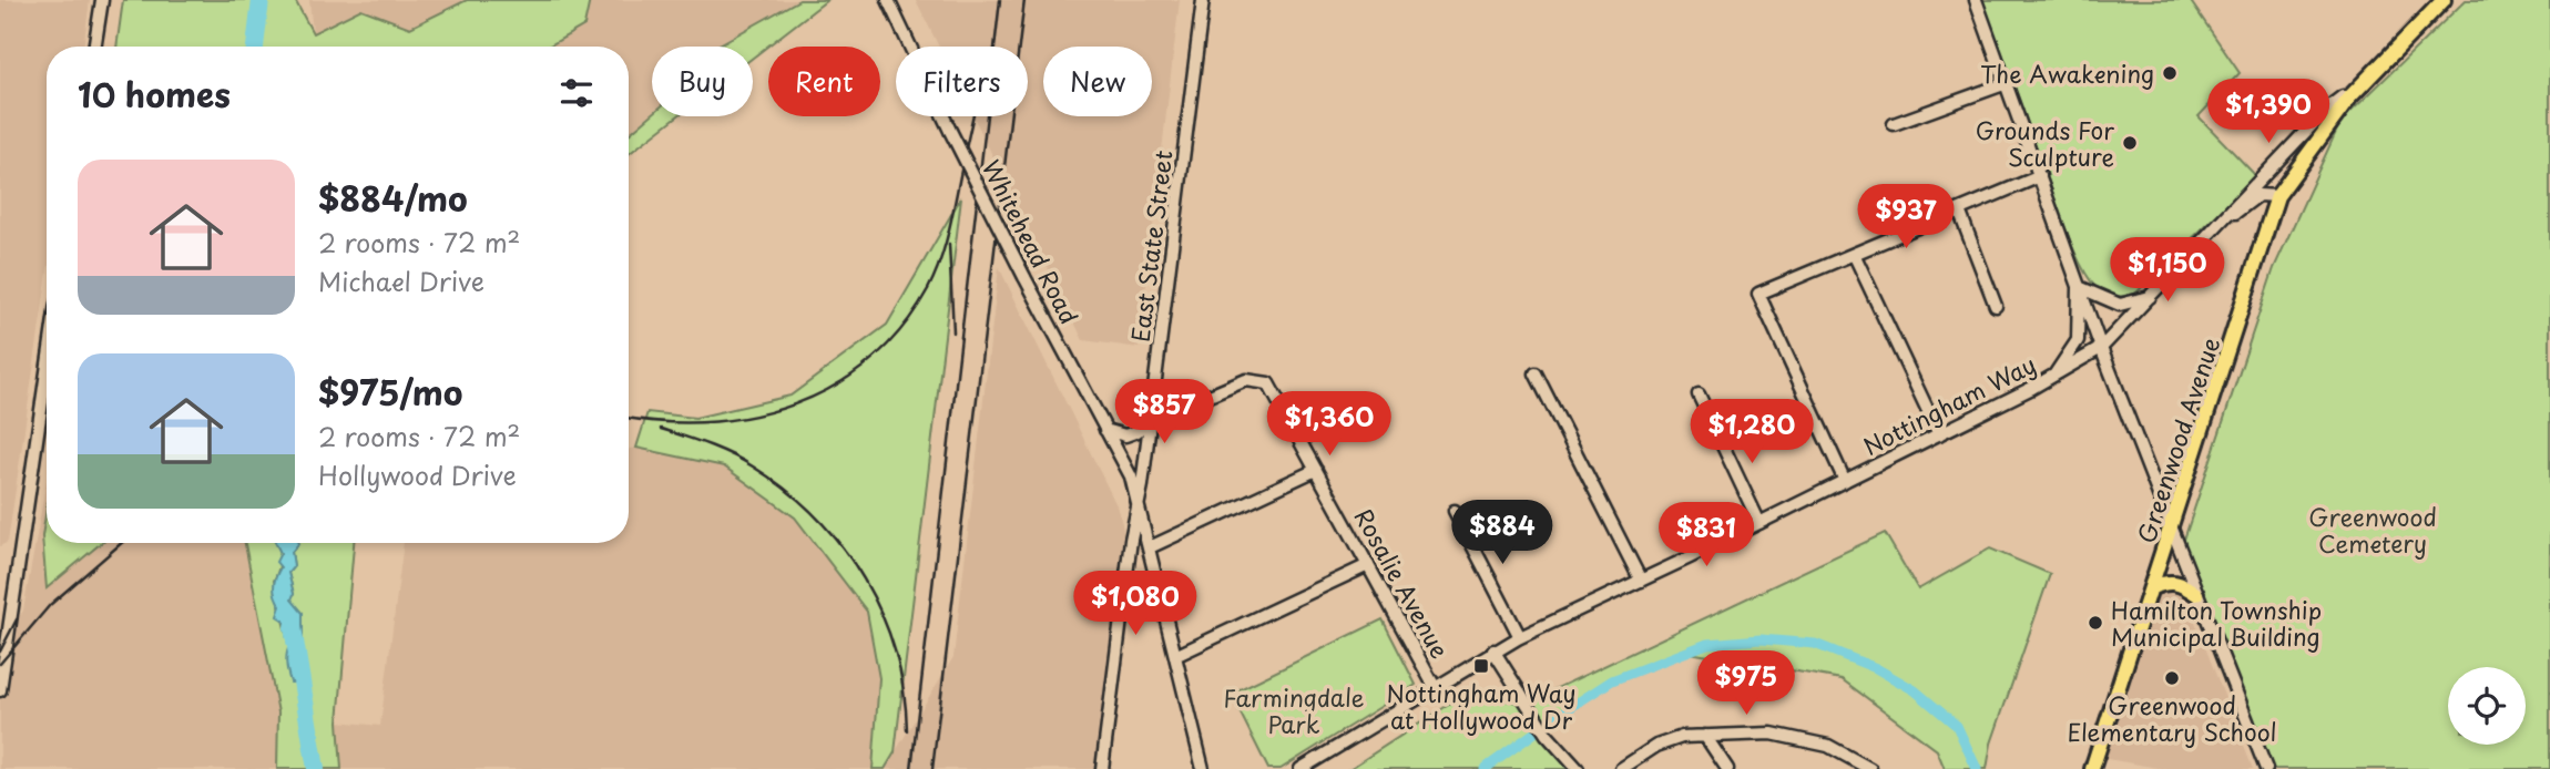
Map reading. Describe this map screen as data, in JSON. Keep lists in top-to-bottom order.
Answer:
{
  "streets": {
    "main road": ["Nottingham Way", "Greenwood Avenue"],
    "street": ["Whitehead Road", "East State Street", "Rosalie Avenue"]
  },
  "crossings": [
    ["Whitehead Road", "East State Street"],
    ["East State Street", "Rosalie Avenue"],
    ["Nottingham Way", "Greenwood Avenue"],
    ["Nottingham Way", "Rosalie Avenue"]
  ],
  "parks": ["Greenwood Cemetery", "Farmingdale Park"],
  "places": {
    "other": [
      "The Awakening",
      "Grounds For Sculpture",
      "Hamilton Township Municipal Building",
      "Greenwood Elementary School"
    ],
    "transit": ["Nottingham Way at Hollywood Dr"]
  },
  "page": {
    "chip": [
      "Buy",
      "Rent",
      "Filters",
      "New"
    ],
    "heading": "10 homes",
    "price": [
      "$1,390",
      "$937",
      "$1,150",
      "$857",
      "$1,360",
      "$1,280",
      "$884",
      "$831",
      "$1,080",
      "$975"
    ],
    "list": [
      {
        "name": "$884/mo",
        "note": "2 rooms · 72 m² · Michael Drive"
      },
      {
        "name": "$975/mo",
        "note": "2 rooms · 72 m² · Hollywood Drive"
      }
    ]
  }
}
